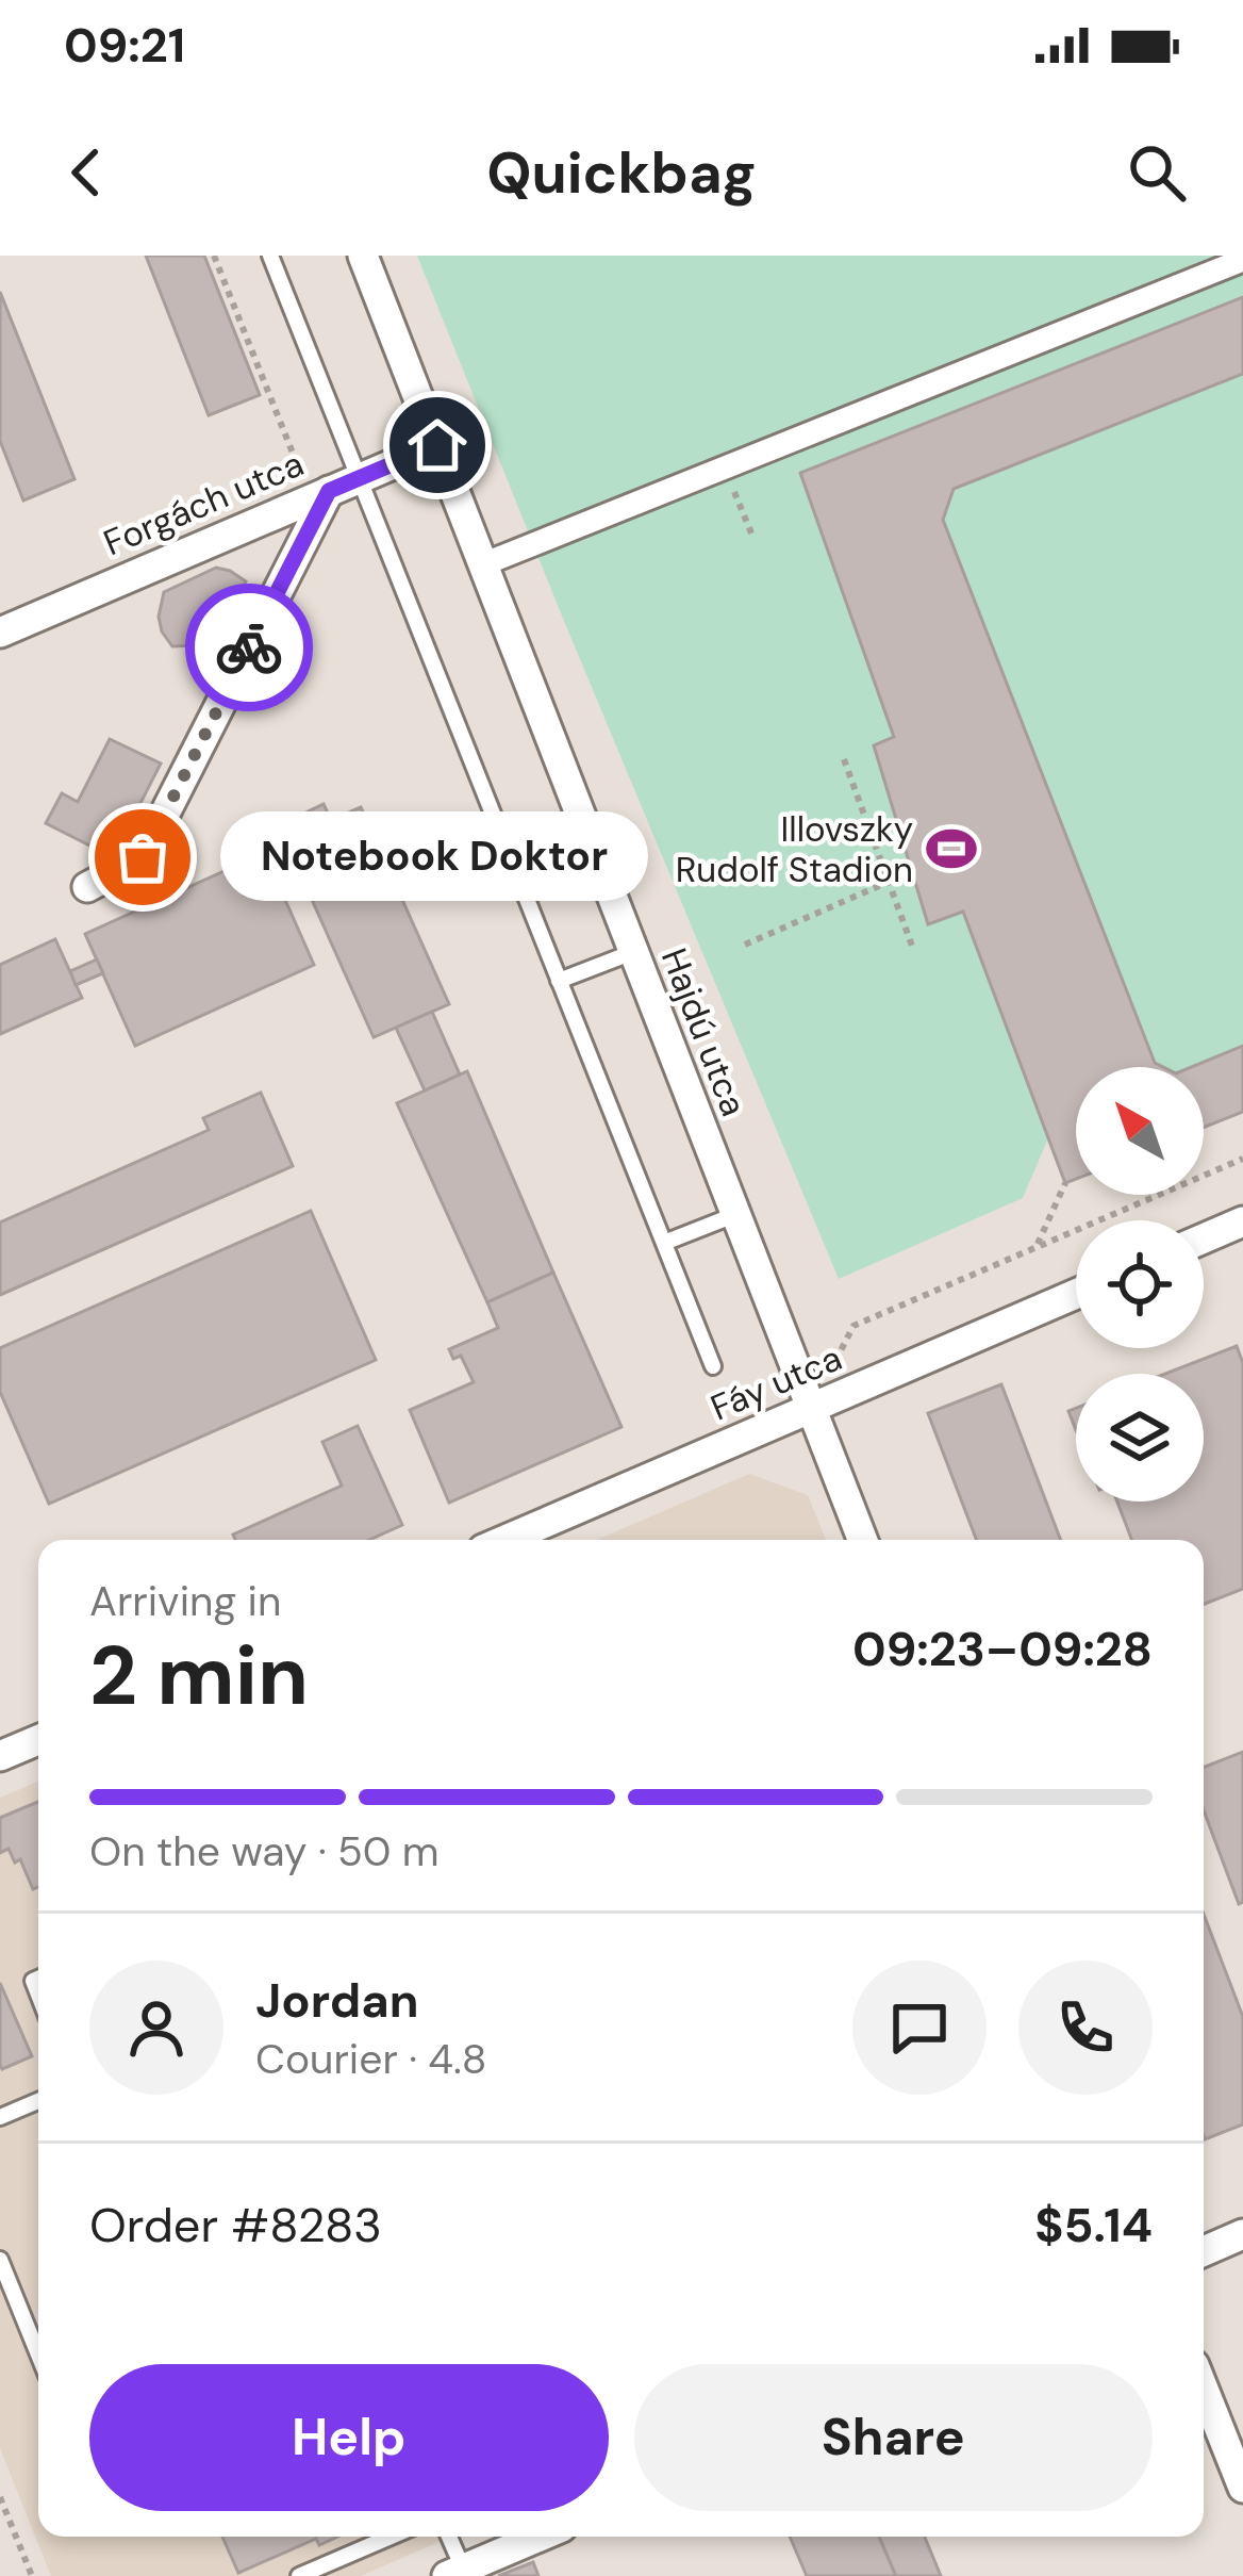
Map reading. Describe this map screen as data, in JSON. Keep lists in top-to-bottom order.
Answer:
{
  "streets": {
    "street": ["Forgách utca", "Hajdú utca", "Fáy utca"]
  },
  "crossings": [
    ["Forgách utca", "Hajdú utca"],
    ["Hajdú utca", "Fáy utca"]
  ],
  "places": {
    "sports": ["Illovszky Rudolf Stadion"],
    "other": ["Notebook Doktor"]
  },
  "north": "top left",
  "page": {
    "status": "09:21",
    "header": "Quickbag",
    "bubble": "Notebook Doktor",
    "heading": ["2 min", "Arriving in", "09:23–09:28"],
    "panel": [
      "Jordan",
      "Courier · 4.8",
      "Order #8283",
      "$5.14"
    ],
    "bar": "On the way · 50 m",
    "buttons": ["Help", "Share"]
  }
}
